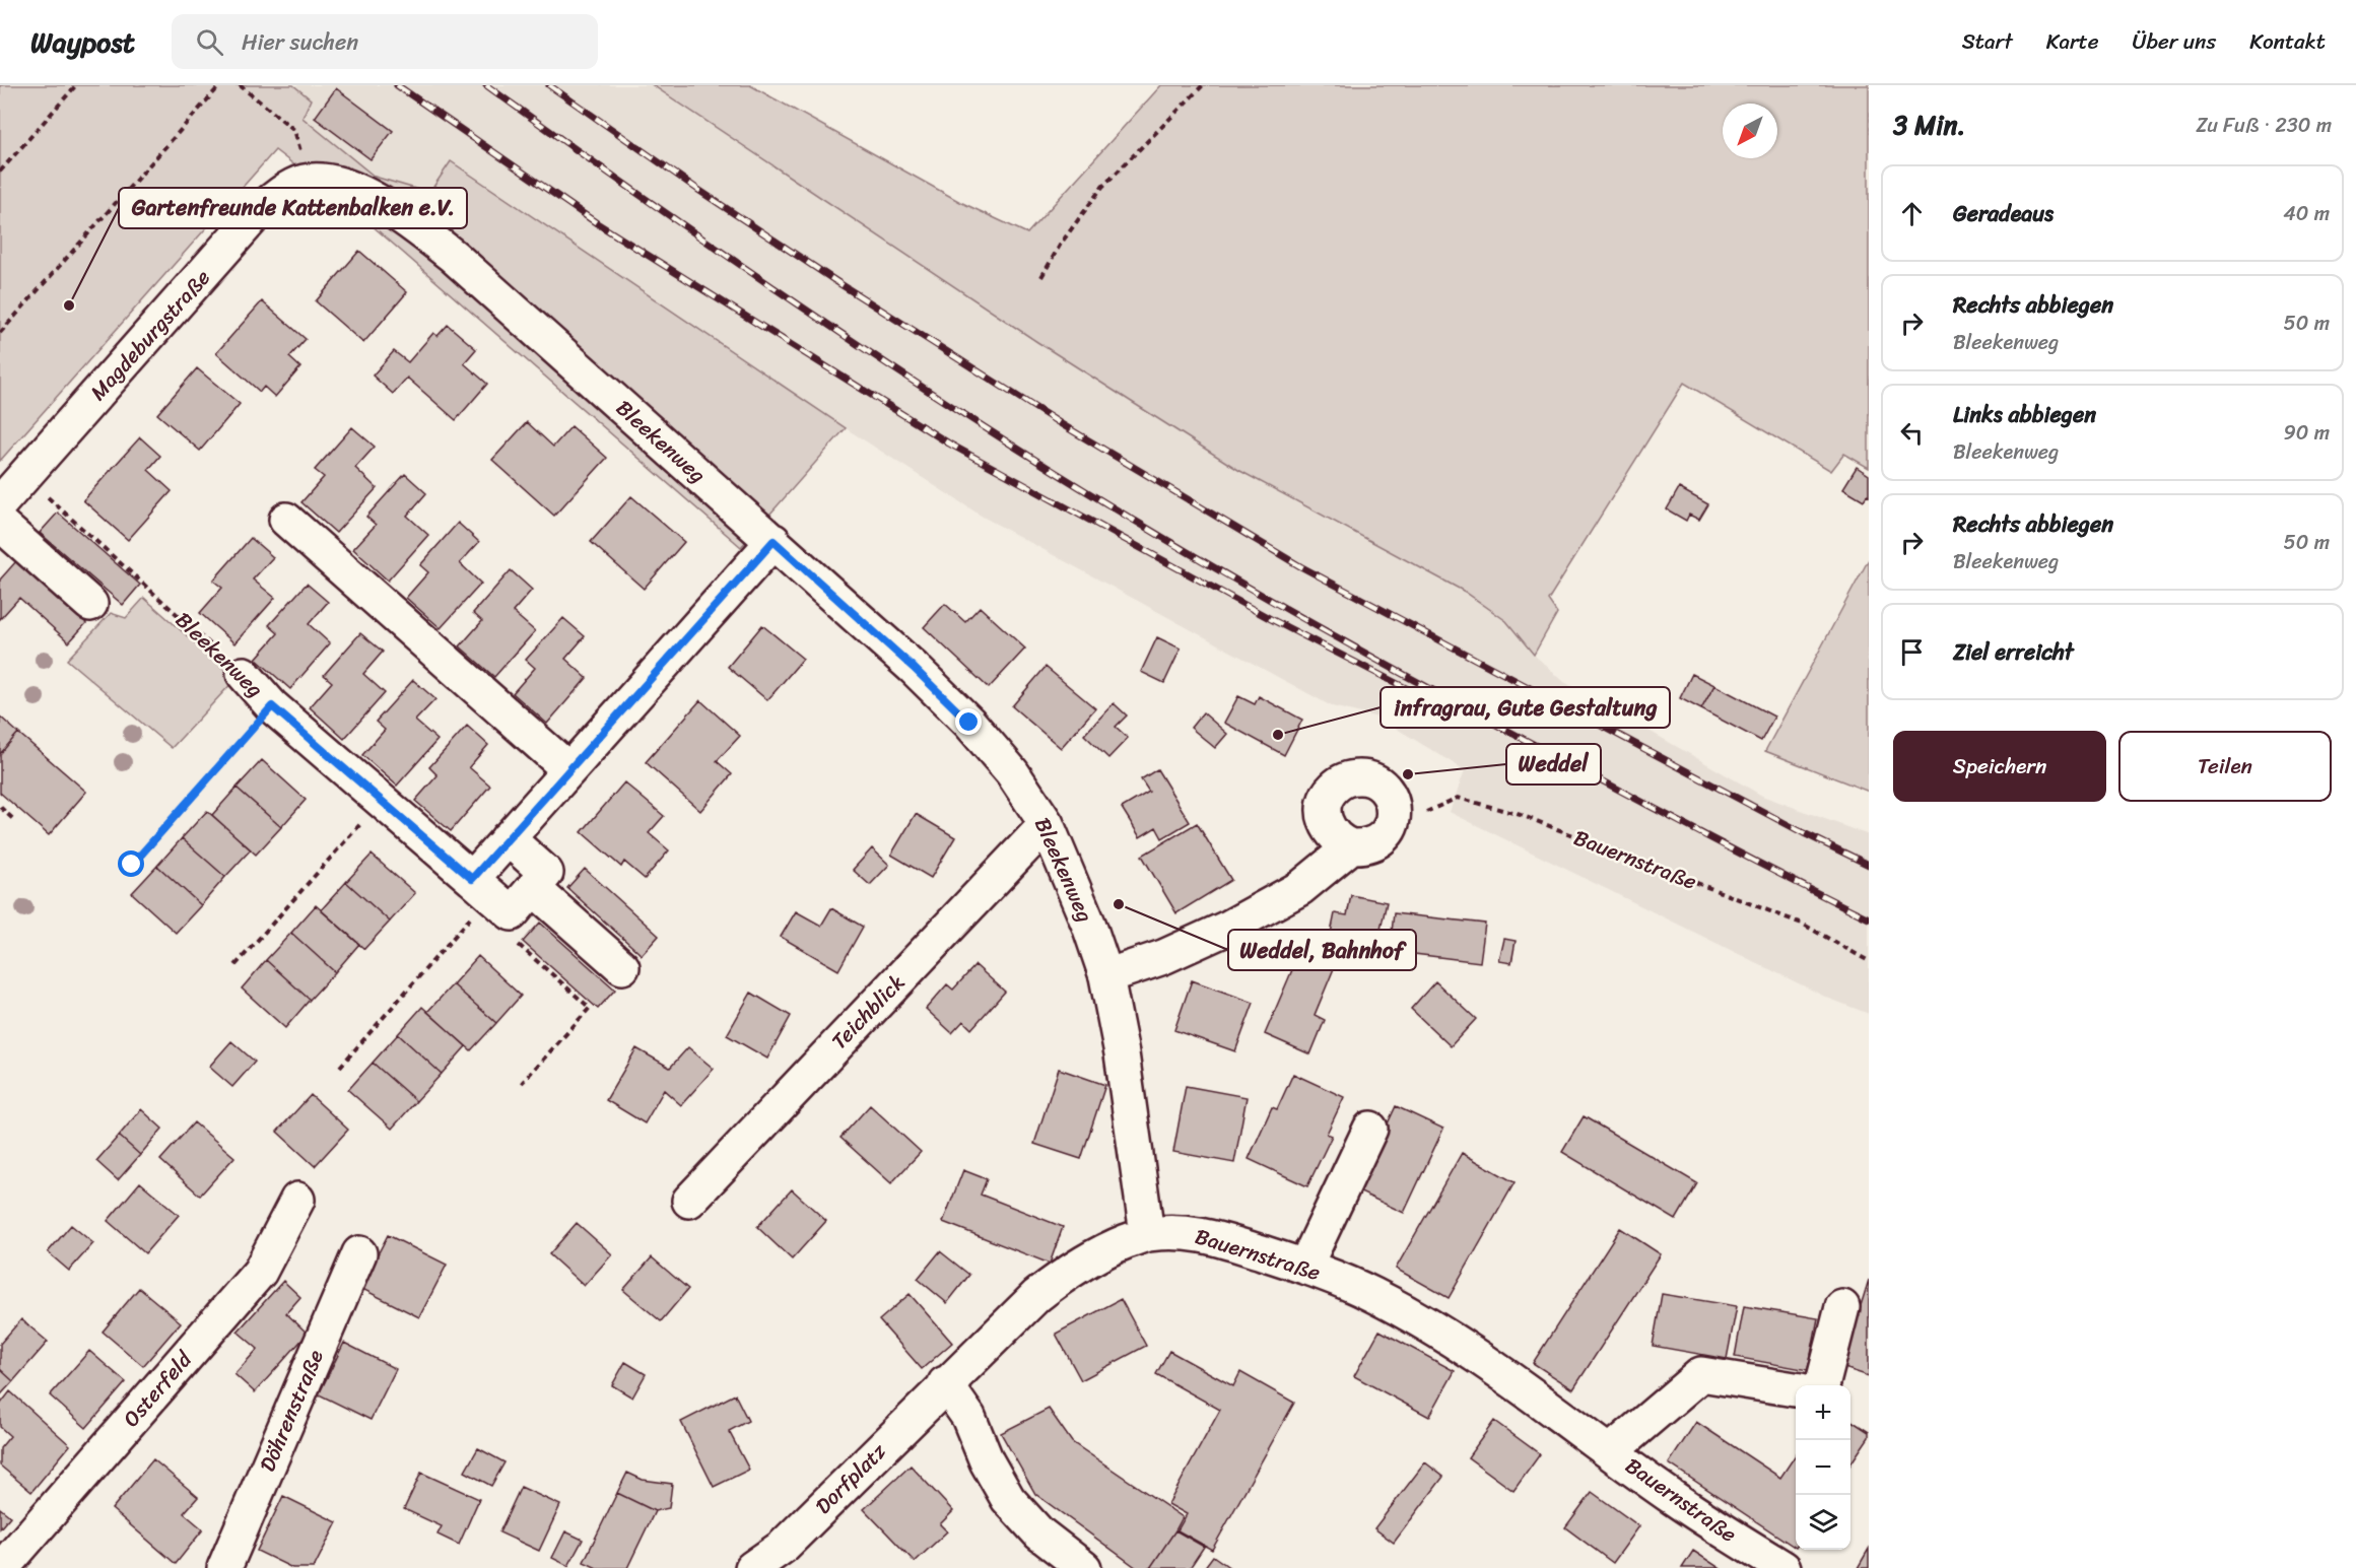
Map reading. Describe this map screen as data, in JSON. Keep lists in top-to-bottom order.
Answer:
{
  "streets": {
    "street": [
      "Magdeburgstraße",
      "Bleekenweg",
      "Bauernstraße",
      "Teichblick",
      "Osterfeld",
      "Döhrenstraße",
      "Dorfplatz"
    ]
  },
  "crossings": [
    ["Magdeburgstraße", "Bleekenweg"],
    ["Bleekenweg", "Teichblick"],
    ["Bauernstraße", "Dorfplatz"]
  ],
  "places": [
    "Gartenfreunde Kattenbalken e.V.",
    "infragrau, Gute Gestaltung",
    "Weddel",
    "Weddel, Bahnhof"
  ],
  "north": "bottom left",
  "page": {
    "header": "Waypost",
    "search": "Hier suchen",
    "nav": [
      "Start",
      "Karte",
      "Über uns",
      "Kontakt"
    ],
    "heading": ["3 Min.", "Zu Fuß · 230 m"],
    "list": [
      ["Geradeaus", "40 m"],
      ["Rechts abbiegen", "Bleekenweg", "50 m"],
      ["Links abbiegen", "Bleekenweg", "90 m"],
      ["Rechts abbiegen", "Bleekenweg", "50 m"],
      "Ziel erreicht"
    ],
    "buttons": ["Speichern", "Teilen"],
    "map_buttons": ["+", "−"]
  }
}
